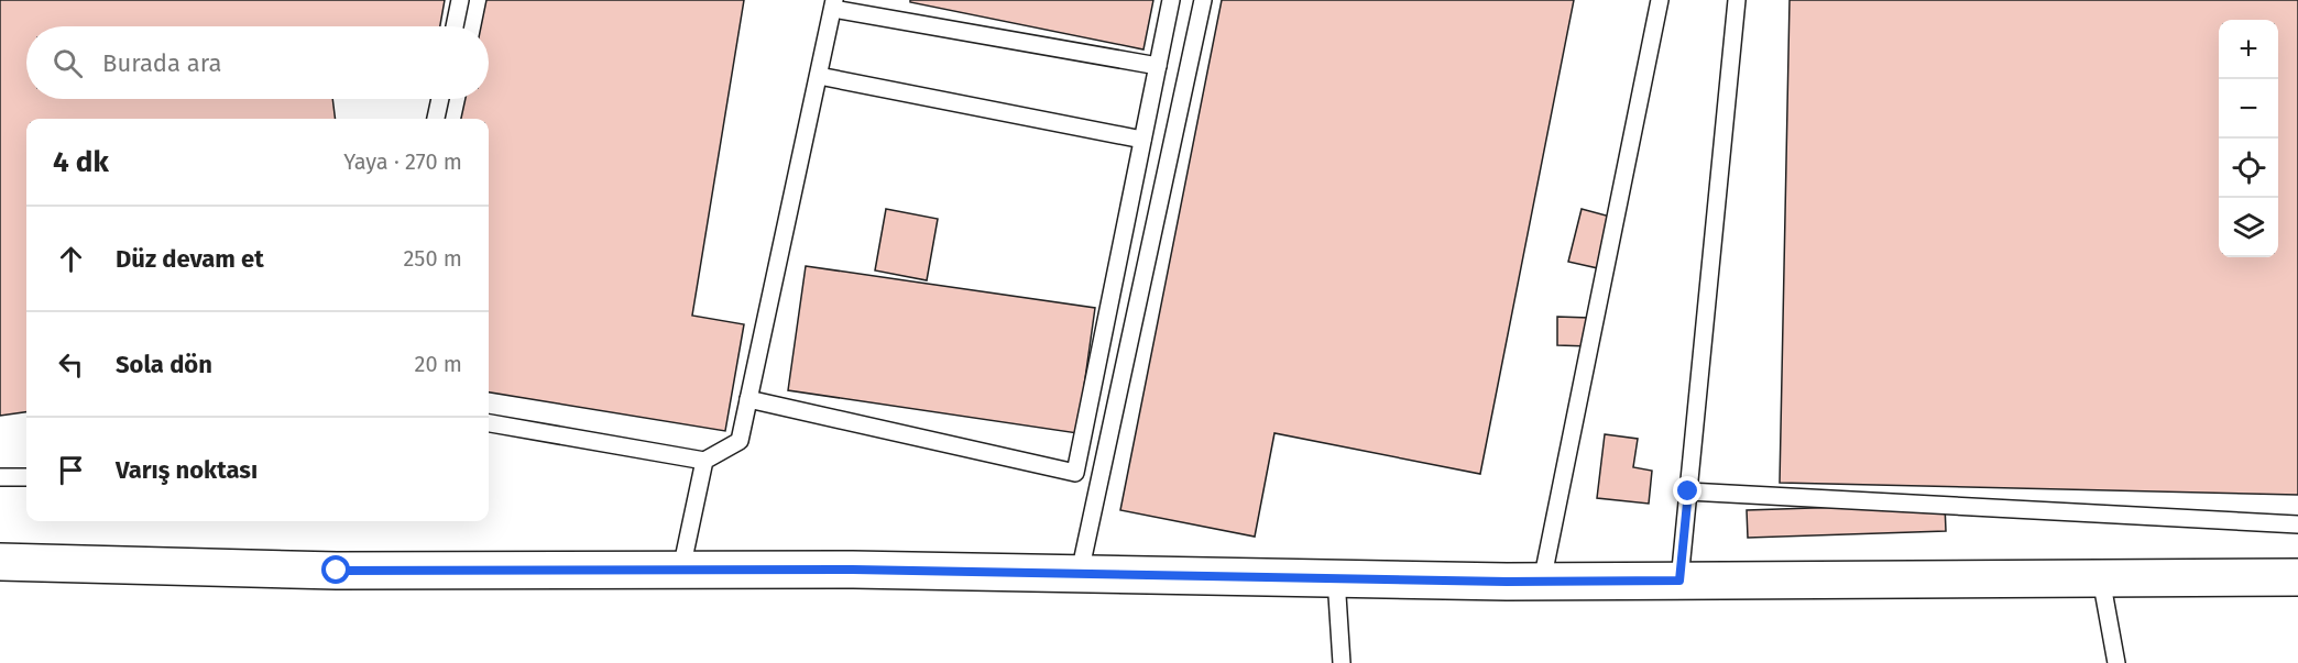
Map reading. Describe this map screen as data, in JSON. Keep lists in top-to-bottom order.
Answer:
{
  "page": {
    "map_buttons": ["+", "−"],
    "search": "Burada ara",
    "heading": ["4 dk", "Yaya · 270 m"],
    "list": [
      ["Düz devam et", "250 m"],
      ["Sola dön", "20 m"],
      "Varış noktası"
    ]
  }
}
